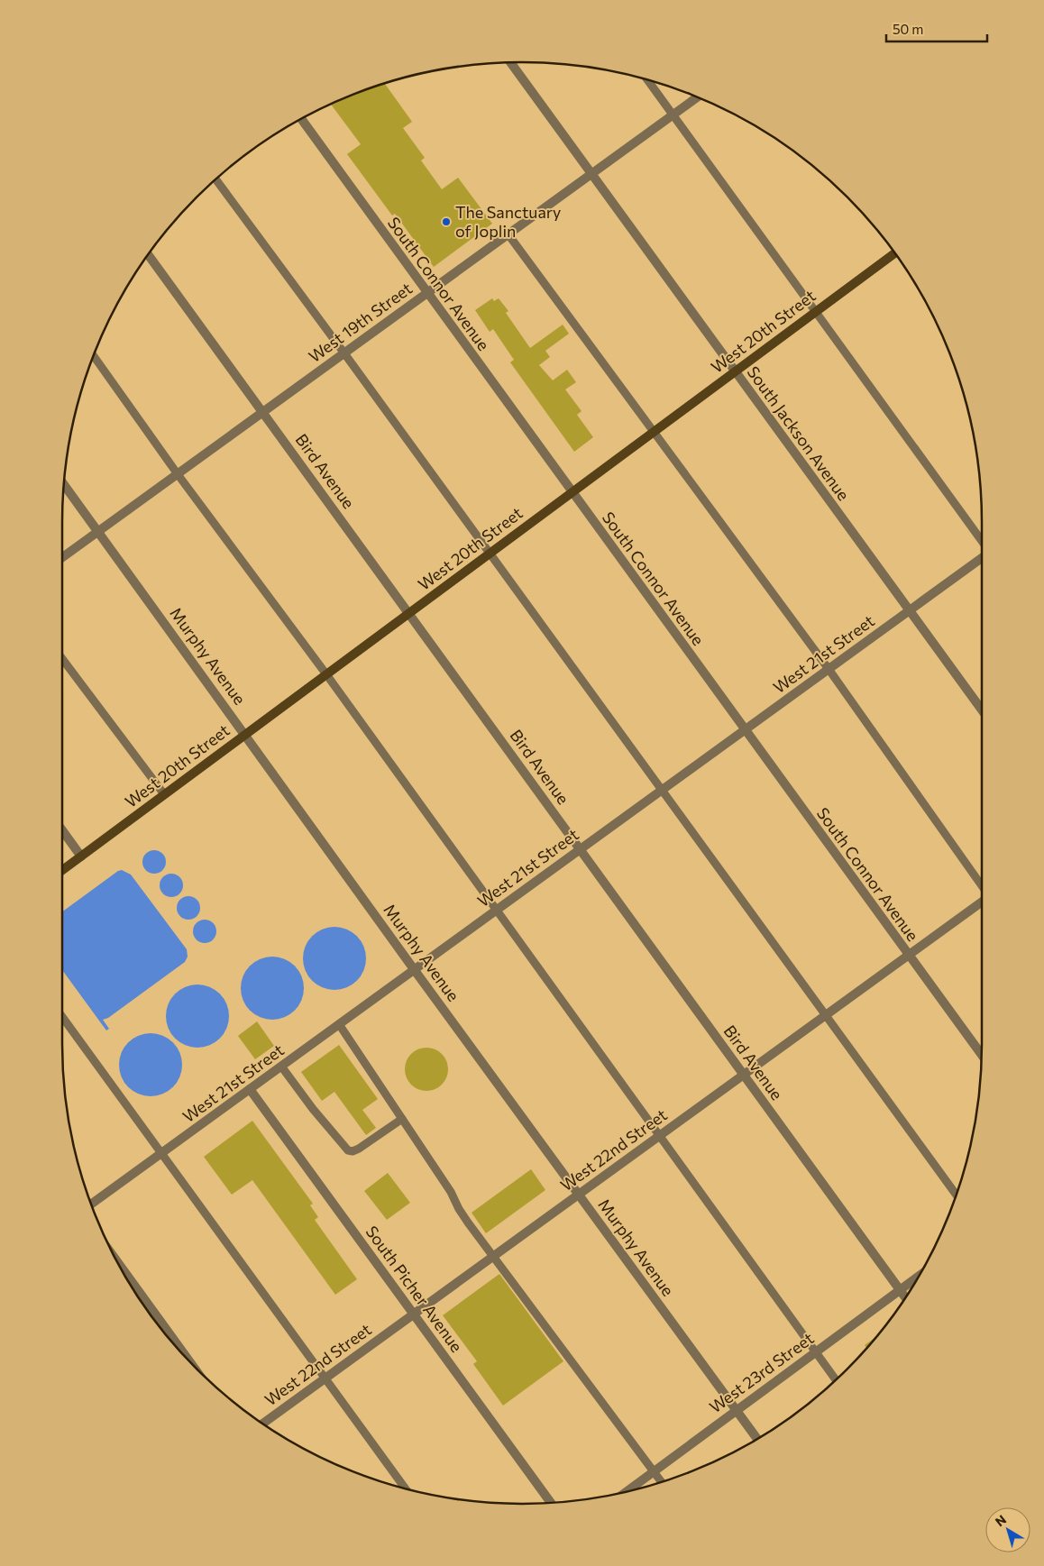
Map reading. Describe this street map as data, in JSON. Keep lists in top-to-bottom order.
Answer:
{
  "streets": {
    "main road": ["West 20th Street"],
    "street": [
      "South Connor Avenue",
      "West 19th Street",
      "South Jackson Avenue",
      "Bird Avenue",
      "West 21st Street",
      "Murphy Avenue",
      "West 22nd Street",
      "South Picher Avenue",
      "West 23rd Street"
    ]
  },
  "crossings": [
    ["South Connor Avenue", "West 19th Street"],
    ["South Connor Avenue", "West 20th Street"],
    ["South Connor Avenue", "West 21st Street"],
    ["South Connor Avenue", "West 22nd Street"],
    ["West 19th Street", "South Jackson Avenue"],
    ["West 19th Street", "Bird Avenue"],
    ["West 19th Street", "Murphy Avenue"],
    ["West 20th Street", "South Jackson Avenue"],
    ["West 20th Street", "Bird Avenue"],
    ["West 20th Street", "Murphy Avenue"],
    ["South Jackson Avenue", "West 21st Street"],
    ["Bird Avenue", "West 21st Street"],
    ["Bird Avenue", "West 22nd Street"],
    ["Bird Avenue", "West 23rd Street"],
    ["West 21st Street", "Murphy Avenue"],
    ["West 21st Street", "South Picher Avenue"],
    ["Murphy Avenue", "West 22nd Street"],
    ["Murphy Avenue", "West 23rd Street"],
    ["West 22nd Street", "South Picher Avenue"]
  ],
  "places": ["The Sanctuary of Joplin"],
  "scale_bar": "50 m",
  "north": "top left"
}
